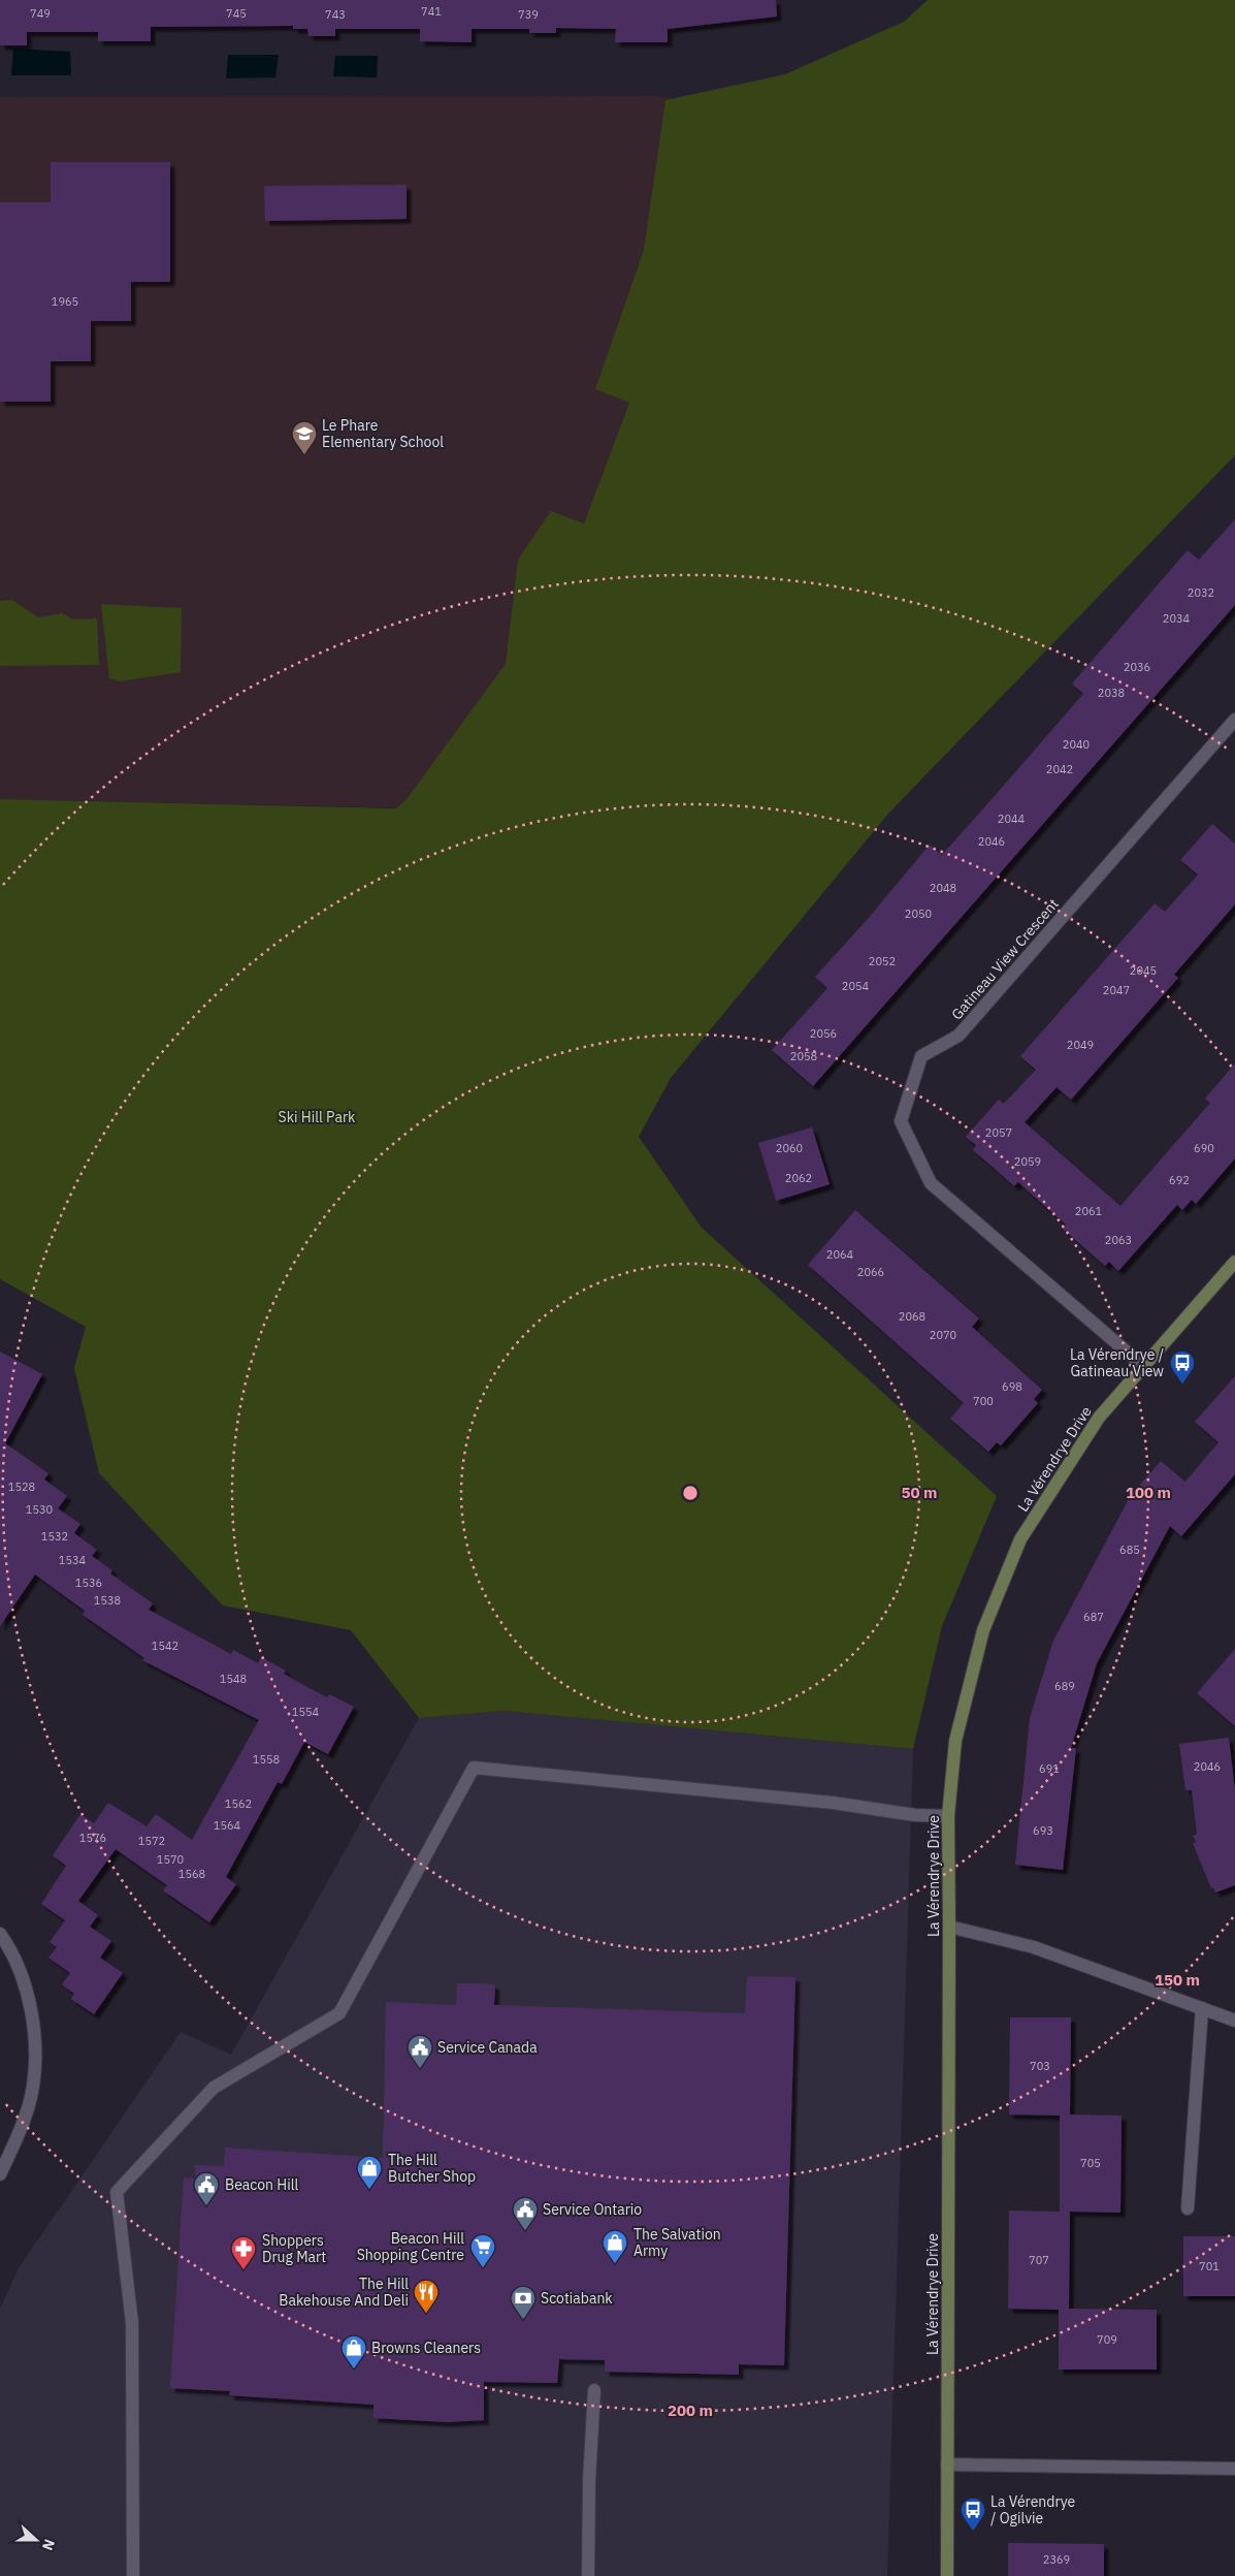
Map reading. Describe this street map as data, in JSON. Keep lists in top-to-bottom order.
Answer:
{
  "streets": {
    "street": ["Gatineau View Crescent", "La Vérendrye Drive"]
  },
  "crossings": [
    ["Gatineau View Crescent", "La Vérendrye Drive"]
  ],
  "parks": ["Ski Hill Park"],
  "places": {
    "school or university": ["Le Phare Elementary School"],
    "bus stop": ["La Vérendrye / Gatineau View", "La Vérendrye / Ogilvie"],
    "public building": ["Service Canada", "Beacon Hill", "Service Ontario"],
    "shop": ["The Hill Butcher Shop", "The Salvation Army", "Browns Cleaners"],
    "supermarket": ["Beacon Hill Shopping Centre"],
    "pharmacy": ["Shoppers Drug Mart"],
    "restaurant": ["The Hill Bakehouse And Deli"],
    "bank": ["Scotiabank"]
  },
  "house_numbers": [
    "741",
    "749",
    "745",
    "743",
    "739",
    "1965",
    "2032",
    "2034",
    "2036",
    "2038",
    "2040",
    "2042",
    "2044",
    "2046",
    "2048",
    "2050",
    "2052",
    "2045",
    "2054",
    "2047",
    "2056",
    "2049",
    "2058",
    "2057",
    "2060",
    "690",
    "2059",
    "2062",
    "692",
    "2061",
    "2063",
    "2064",
    "2066",
    "2068",
    "2070",
    "698",
    "700",
    "1528",
    "1530",
    "1532",
    "685",
    "1534",
    "1536",
    "1538",
    "687",
    "1542",
    "1548",
    "689",
    "1554",
    "1558",
    "2046",
    "691",
    "1562",
    "1564",
    "693",
    "1576",
    "1572",
    "1570",
    "1568",
    "703",
    "705",
    "707",
    "701",
    "709",
    "2369"
  ],
  "north": "right",
  "rings": [
    "50 m",
    "100 m",
    "150 m",
    "200 m"
  ]
}
